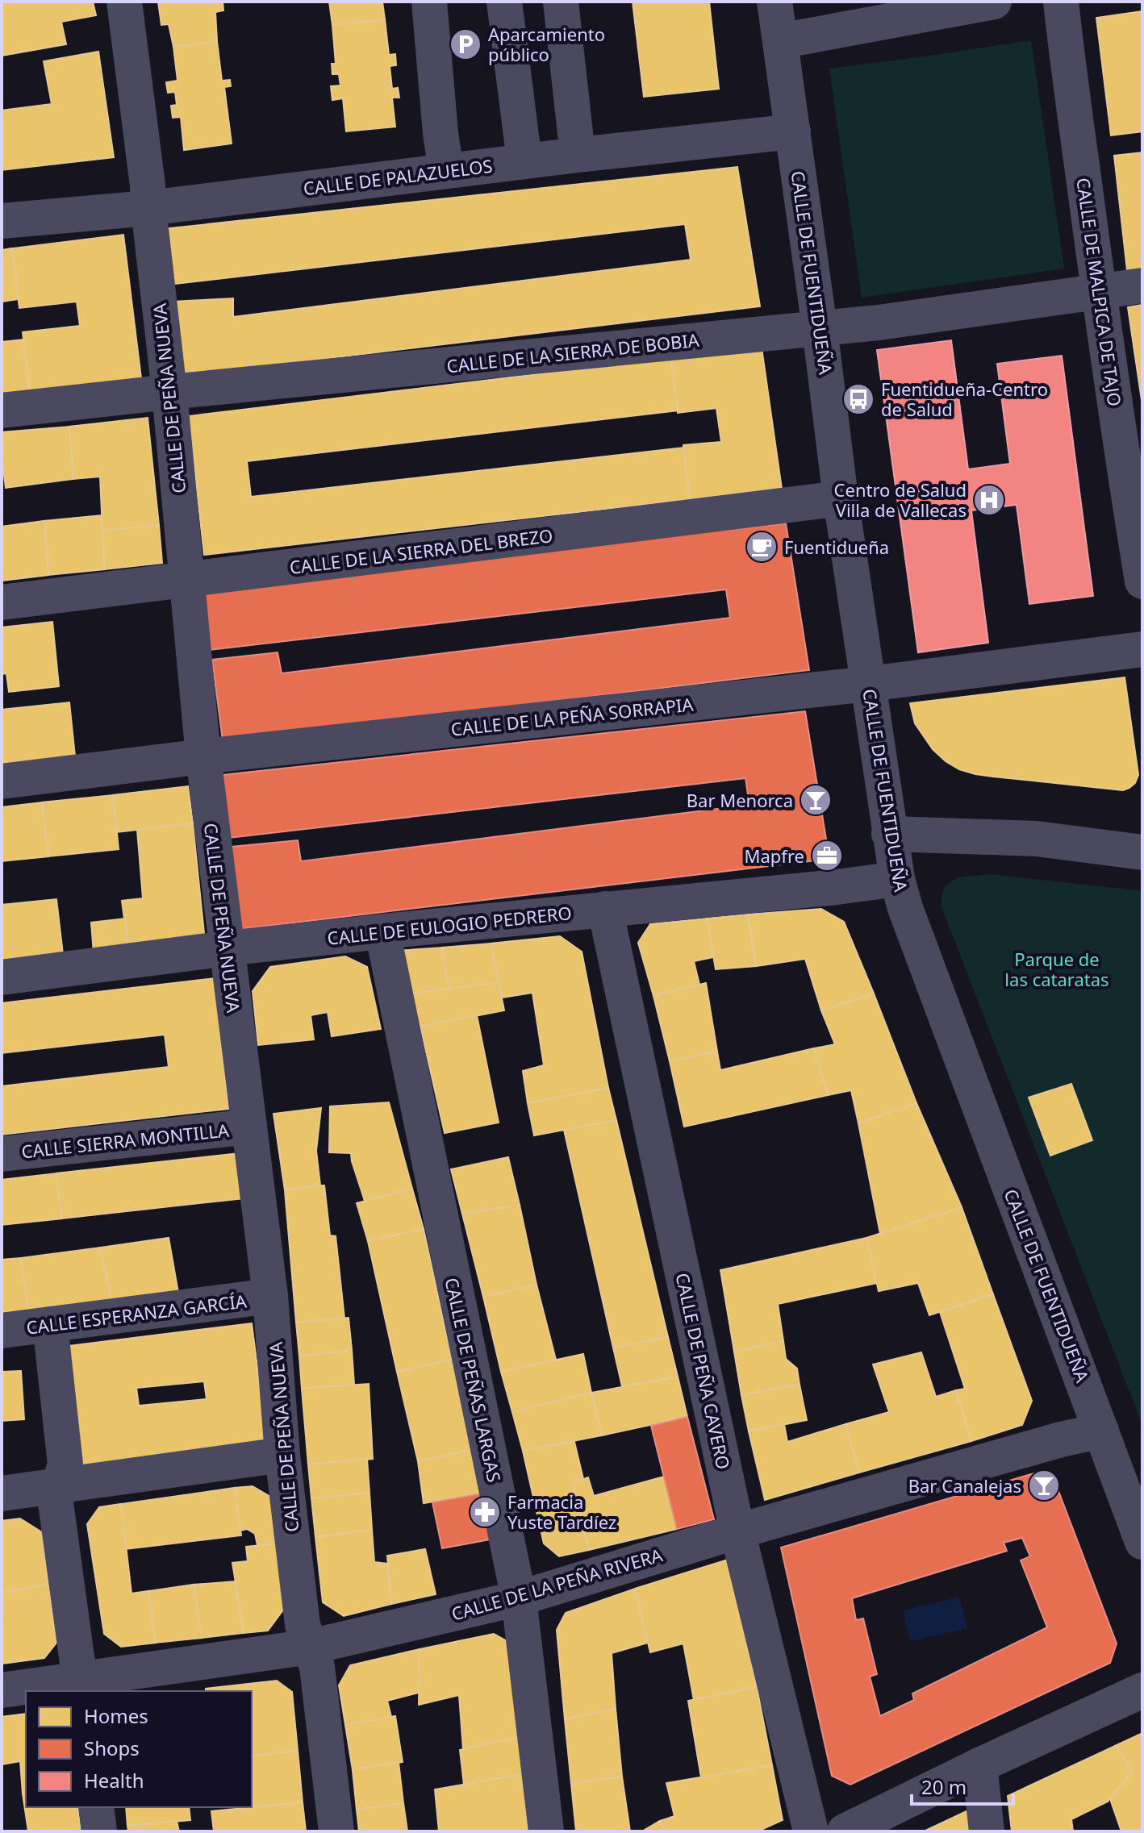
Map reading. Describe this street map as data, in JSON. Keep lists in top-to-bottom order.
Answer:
{
  "streets": {
    "street": [
      "CALLE DE PALAZUELOS",
      "CALLE DE FUENTIDUEÑA",
      "CALLE DE MALPICA DE TAJO",
      "CALLE DE LA SIERRA DE BOBIA",
      "CALLE DE PEÑA NUEVA",
      "CALLE DE LA SIERRA DEL BREZO",
      "CALLE DE LA PEÑA SORRAPIA",
      "CALLE DE EULOGIO PEDRERO",
      "CALLE SIERRA MONTILLA",
      "CALLE ESPERANZA GARCÍA",
      "CALLE DE PEÑA CAVERO",
      "CALLE DE PEÑAS LARGAS",
      "CALLE DE LA PEÑA RIVERA"
    ]
  },
  "crossings": [
    ["CALLE DE PALAZUELOS", "CALLE DE FUENTIDUEÑA"],
    ["CALLE DE PALAZUELOS", "CALLE DE PEÑA NUEVA"],
    ["CALLE DE FUENTIDUEÑA", "CALLE DE LA SIERRA DE BOBIA"],
    ["CALLE DE FUENTIDUEÑA", "CALLE DE LA SIERRA DEL BREZO"],
    ["CALLE DE FUENTIDUEÑA", "CALLE DE LA PEÑA SORRAPIA"],
    ["CALLE DE FUENTIDUEÑA", "CALLE DE EULOGIO PEDRERO"],
    ["CALLE DE FUENTIDUEÑA", "CALLE DE LA PEÑA RIVERA"],
    ["CALLE DE MALPICA DE TAJO", "CALLE DE LA SIERRA DE BOBIA"],
    ["CALLE DE LA SIERRA DE BOBIA", "CALLE DE PEÑA NUEVA"],
    ["CALLE DE PEÑA NUEVA", "CALLE DE LA SIERRA DEL BREZO"],
    ["CALLE DE PEÑA NUEVA", "CALLE DE LA PEÑA SORRAPIA"],
    ["CALLE DE PEÑA NUEVA", "CALLE DE EULOGIO PEDRERO"],
    ["CALLE DE PEÑA NUEVA", "CALLE SIERRA MONTILLA"],
    ["CALLE DE PEÑA NUEVA", "CALLE ESPERANZA GARCÍA"],
    ["CALLE DE PEÑA NUEVA", "CALLE DE LA PEÑA RIVERA"],
    ["CALLE DE EULOGIO PEDRERO", "CALLE DE PEÑA CAVERO"],
    ["CALLE DE EULOGIO PEDRERO", "CALLE DE PEÑAS LARGAS"],
    ["CALLE DE PEÑA CAVERO", "CALLE DE LA PEÑA RIVERA"],
    ["CALLE DE PEÑAS LARGAS", "CALLE DE LA PEÑA RIVERA"]
  ],
  "parks": ["Parque de las cataratas"],
  "places": {
    "parking": ["Aparcamiento público"],
    "bus stop": ["Fuentidueña-Centro de Salud"],
    "hospital": ["Centro de Salud Villa de Vallecas"],
    "cafe": ["Fuentidueña"],
    "bar": ["Bar Menorca", "Bar Canalejas"],
    "office": ["Mapfre"],
    "pharmacy": ["Farmacia Yuste Tardíez"]
  },
  "legend": ["Homes", "Shops", "Health"],
  "scale_bar": "20 m"
}
